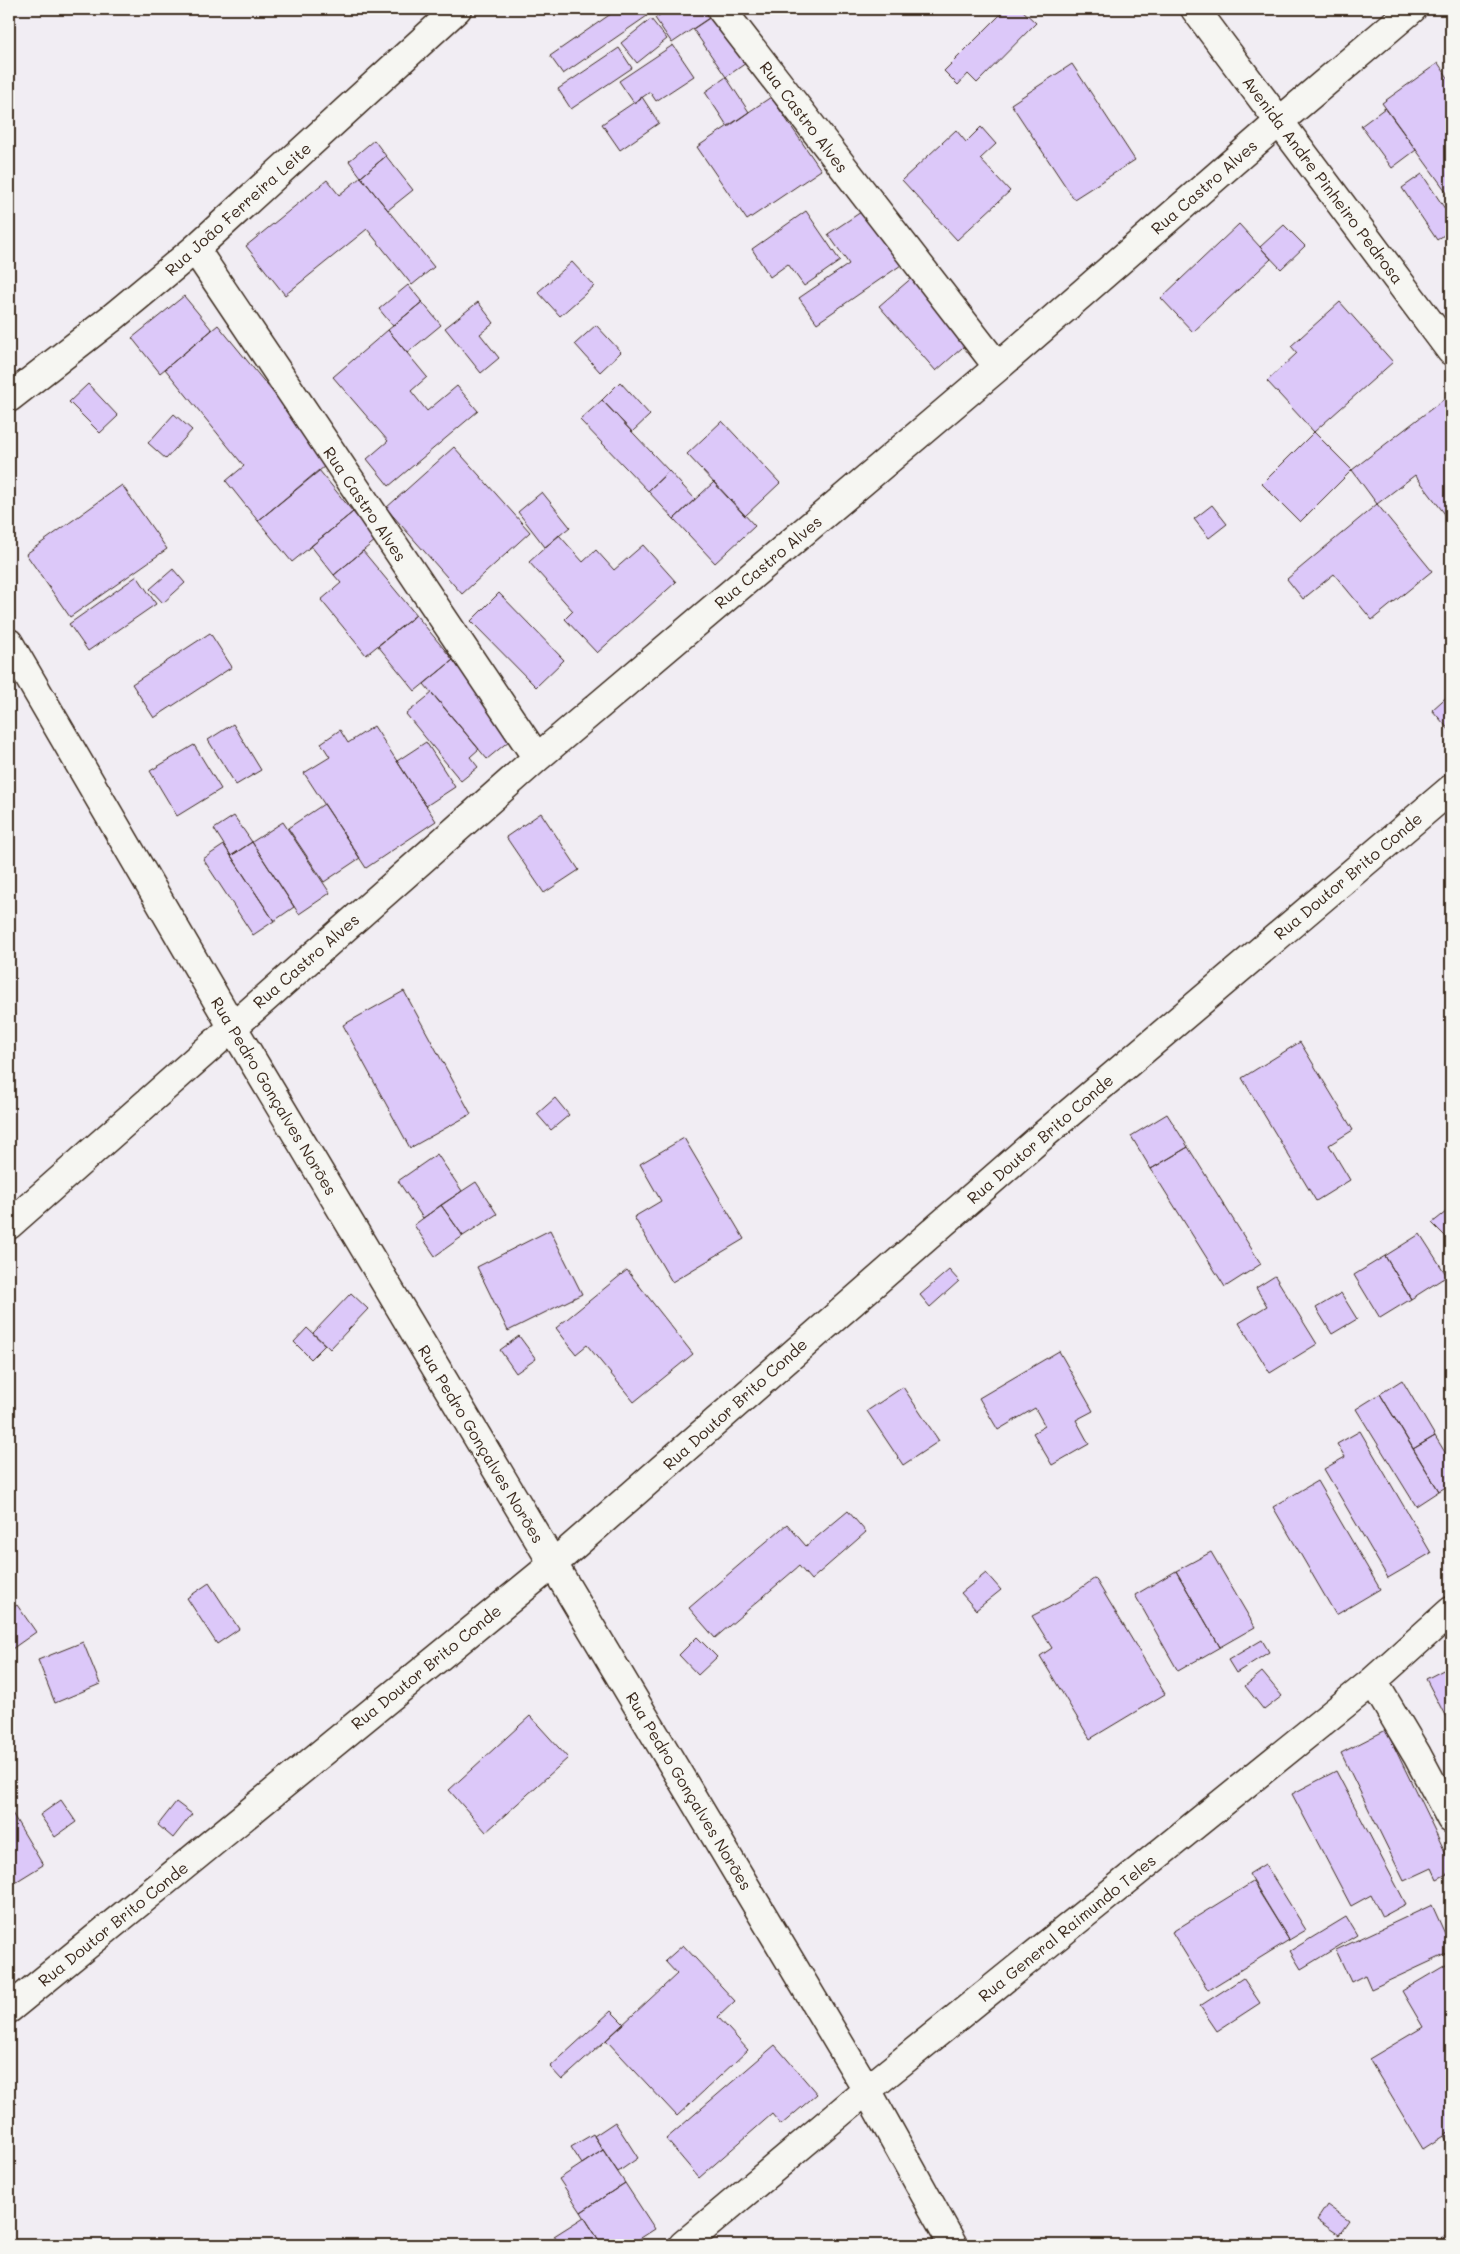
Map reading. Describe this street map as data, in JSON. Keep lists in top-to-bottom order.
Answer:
{
  "streets": {
    "street": [
      "Rua Castro Alves",
      "Avenida Andre Pinheiro Pedrosa",
      "Rua João Ferreira Leite",
      "Rua Doutor Brito Conde",
      "Rua Pedro Gonçalves Norões",
      "Rua General Raimundo Teles"
    ]
  },
  "crossings": [
    ["Rua Castro Alves", "Avenida Andre Pinheiro Pedrosa"],
    ["Rua Castro Alves", "Rua João Ferreira Leite"],
    ["Rua Castro Alves", "Rua Pedro Gonçalves Norões"],
    ["Rua Doutor Brito Conde", "Rua Pedro Gonçalves Norões"],
    ["Rua Pedro Gonçalves Norões", "Rua General Raimundo Teles"]
  ]
}
